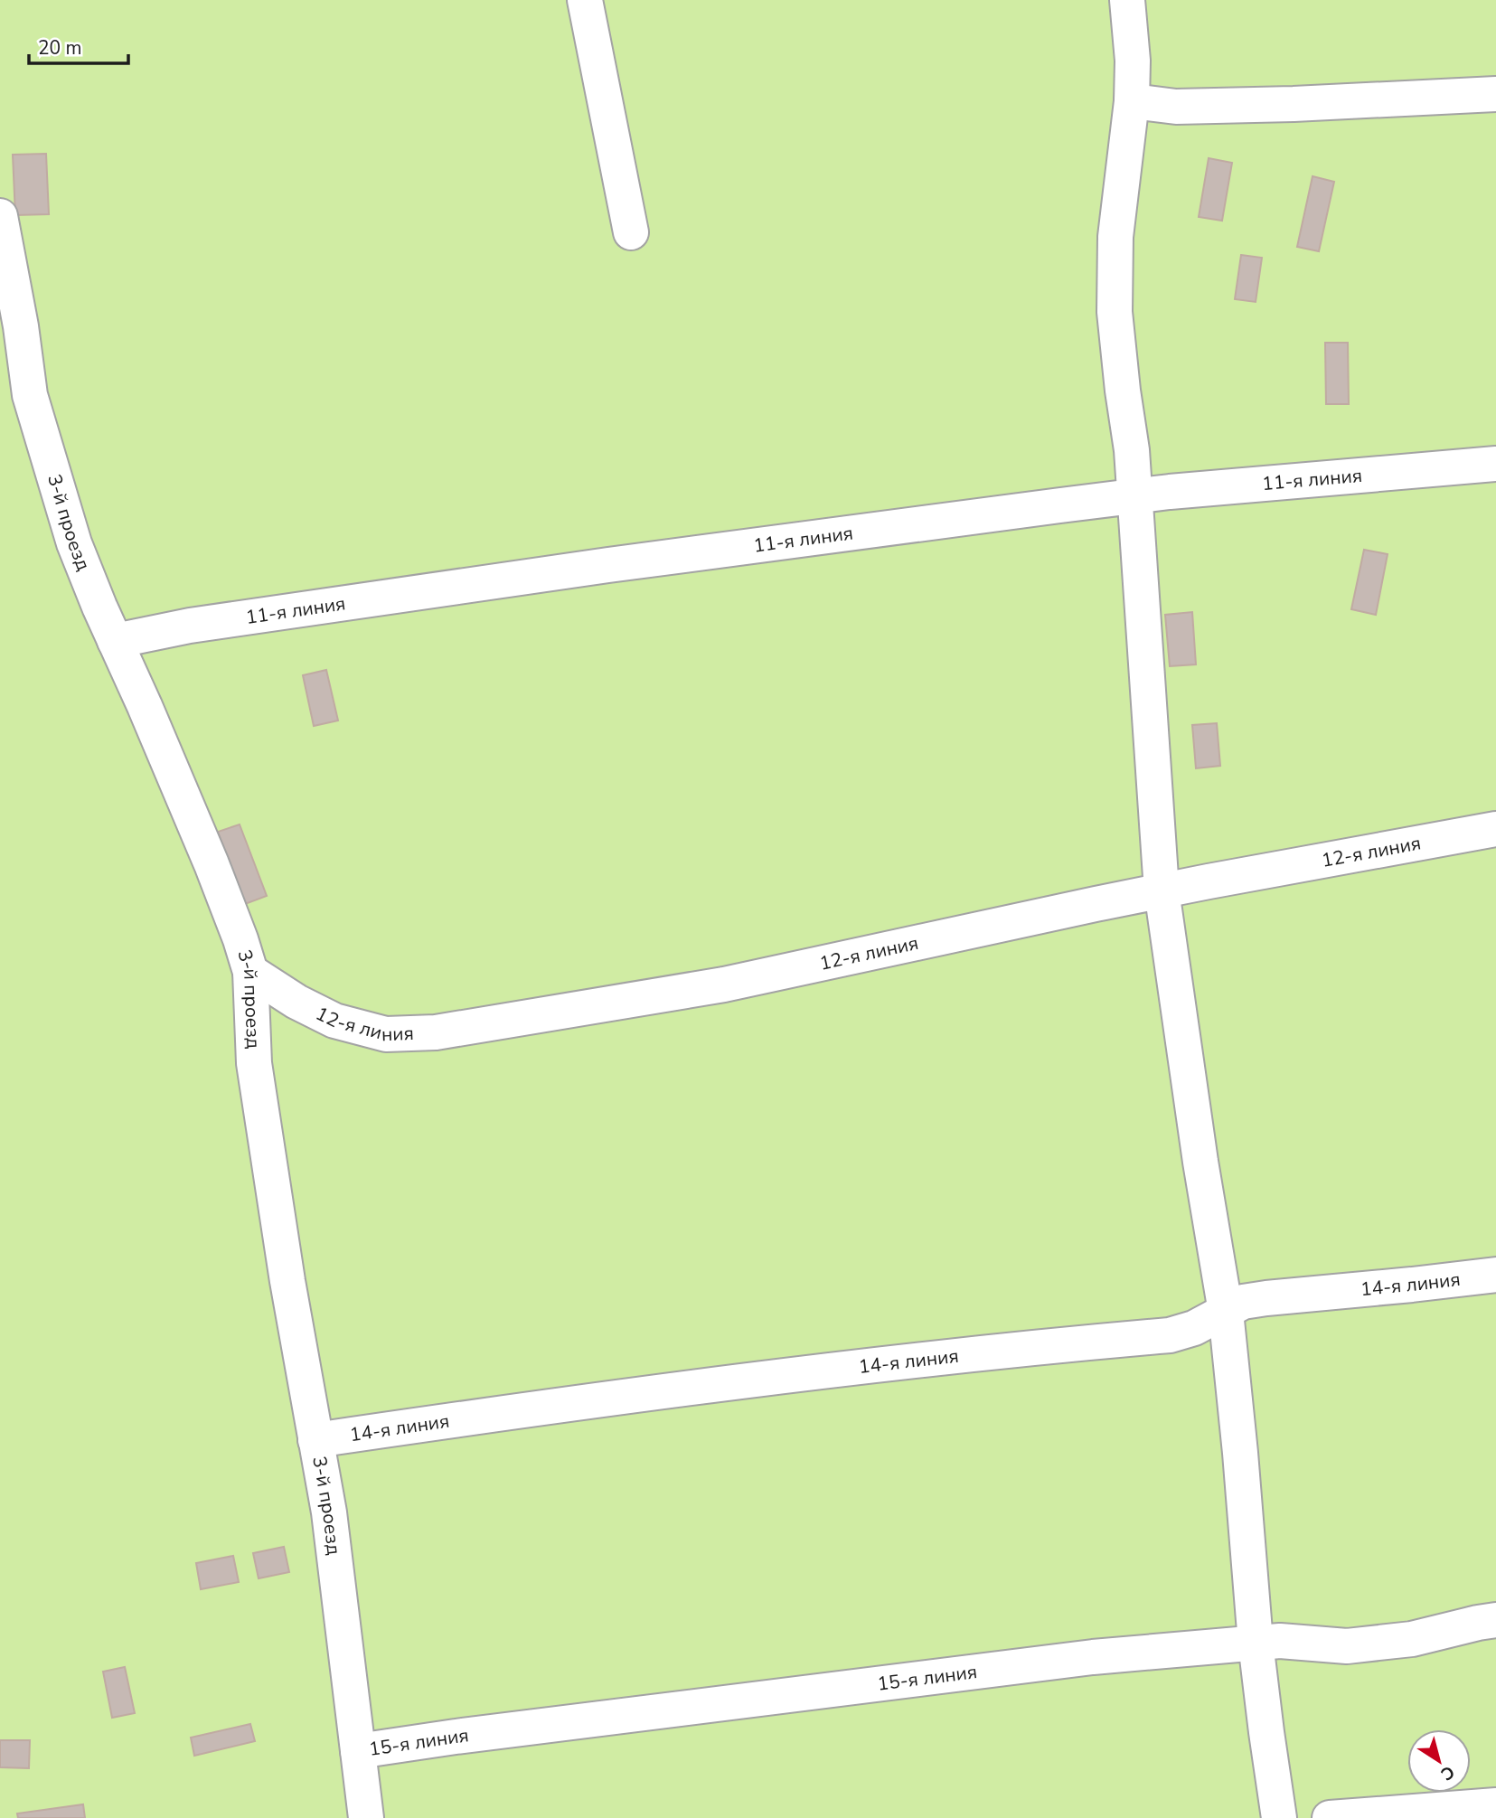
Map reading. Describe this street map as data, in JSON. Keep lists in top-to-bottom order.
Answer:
{
  "streets": {
    "street": [
      "11-я линия",
      "3-й проезд",
      "12-я линия",
      "14-я линия",
      "15-я линия"
    ]
  },
  "crossings": [
    ["11-я линия", "3-й проезд"],
    ["3-й проезд", "12-я линия"],
    ["3-й проезд", "14-я линия"],
    ["3-й проезд", "15-я линия"]
  ],
  "scale_bar": "20 m",
  "north": "bottom right"
}
